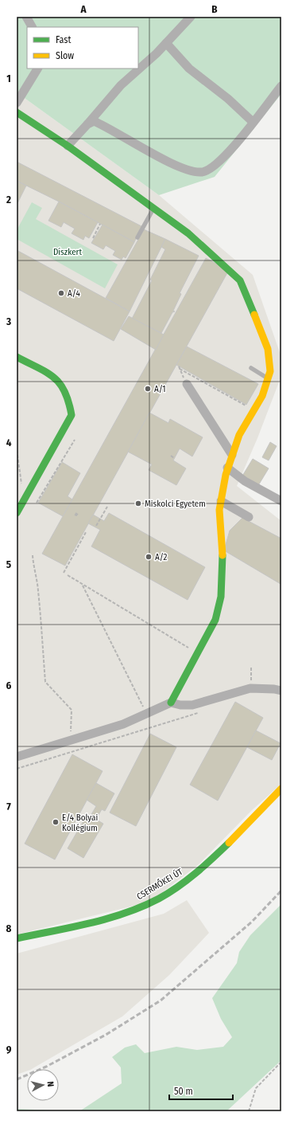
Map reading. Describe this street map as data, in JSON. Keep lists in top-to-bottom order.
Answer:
{
  "streets": {
    "street": ["CSERMŐKEI ÚT"]
  },
  "parks": ["Díszkert"],
  "places": [
    "A/4",
    "A/1",
    "Miskolci Egyetem",
    "A/2",
    "E/4 Bolyai Kollégium"
  ],
  "legend": ["Fast", "Slow"],
  "scale_bar": "50 m",
  "north": "right",
  "grid": {
    "columns": ["A", "B"],
    "rows": [
      "1",
      "2",
      "3",
      "4",
      "5",
      "6",
      "7",
      "8",
      "9"
    ]
  }
}
